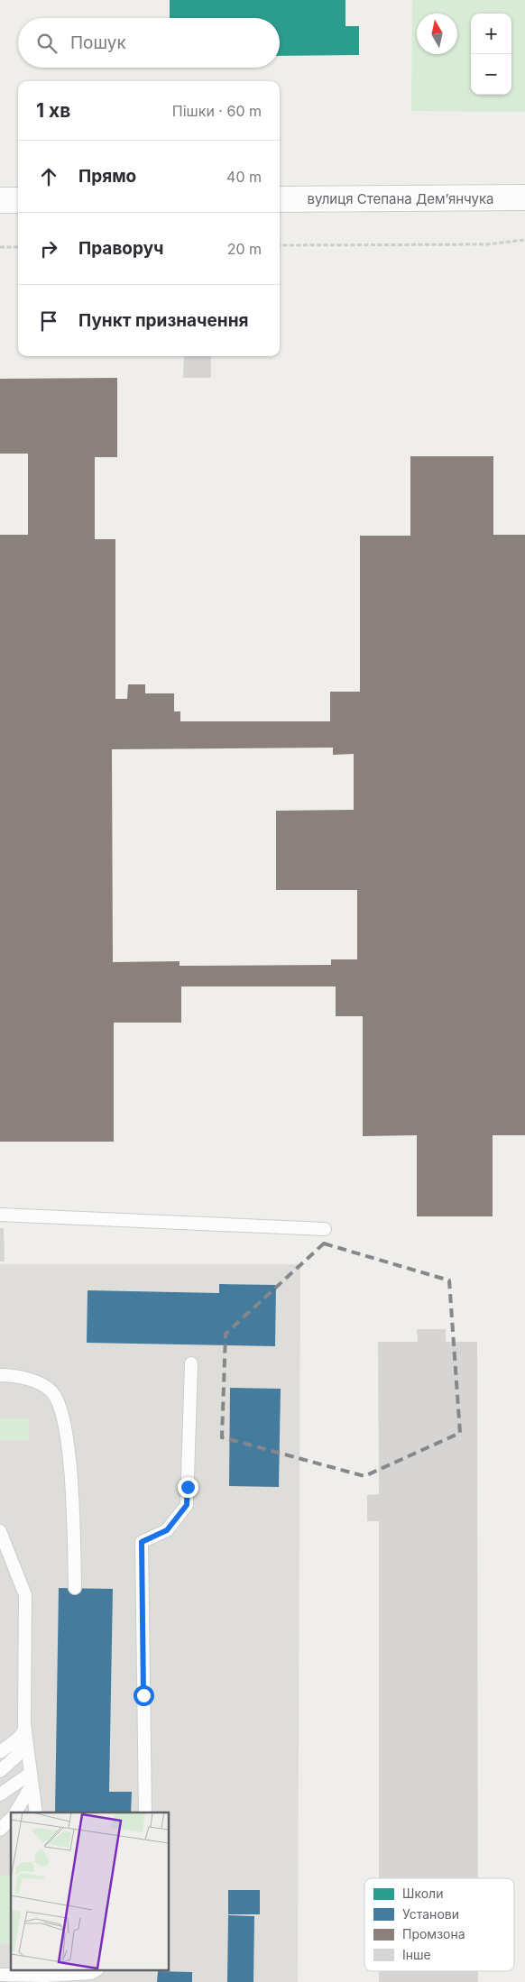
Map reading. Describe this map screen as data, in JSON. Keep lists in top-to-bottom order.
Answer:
{
  "streets": {
    "street": ["вулиця Степана Демʼянчука"]
  },
  "legend": [
    "Школи",
    "Установи",
    "Промзона",
    "Інше"
  ],
  "north": "top",
  "page": {
    "map_buttons": ["+", "−"],
    "search": "Пошук",
    "heading": ["1 хв", "Пішки · 60 m"],
    "list": [
      ["Прямо", "40 m"],
      ["Праворуч", "20 m"],
      "Пункт призначення"
    ]
  }
}
